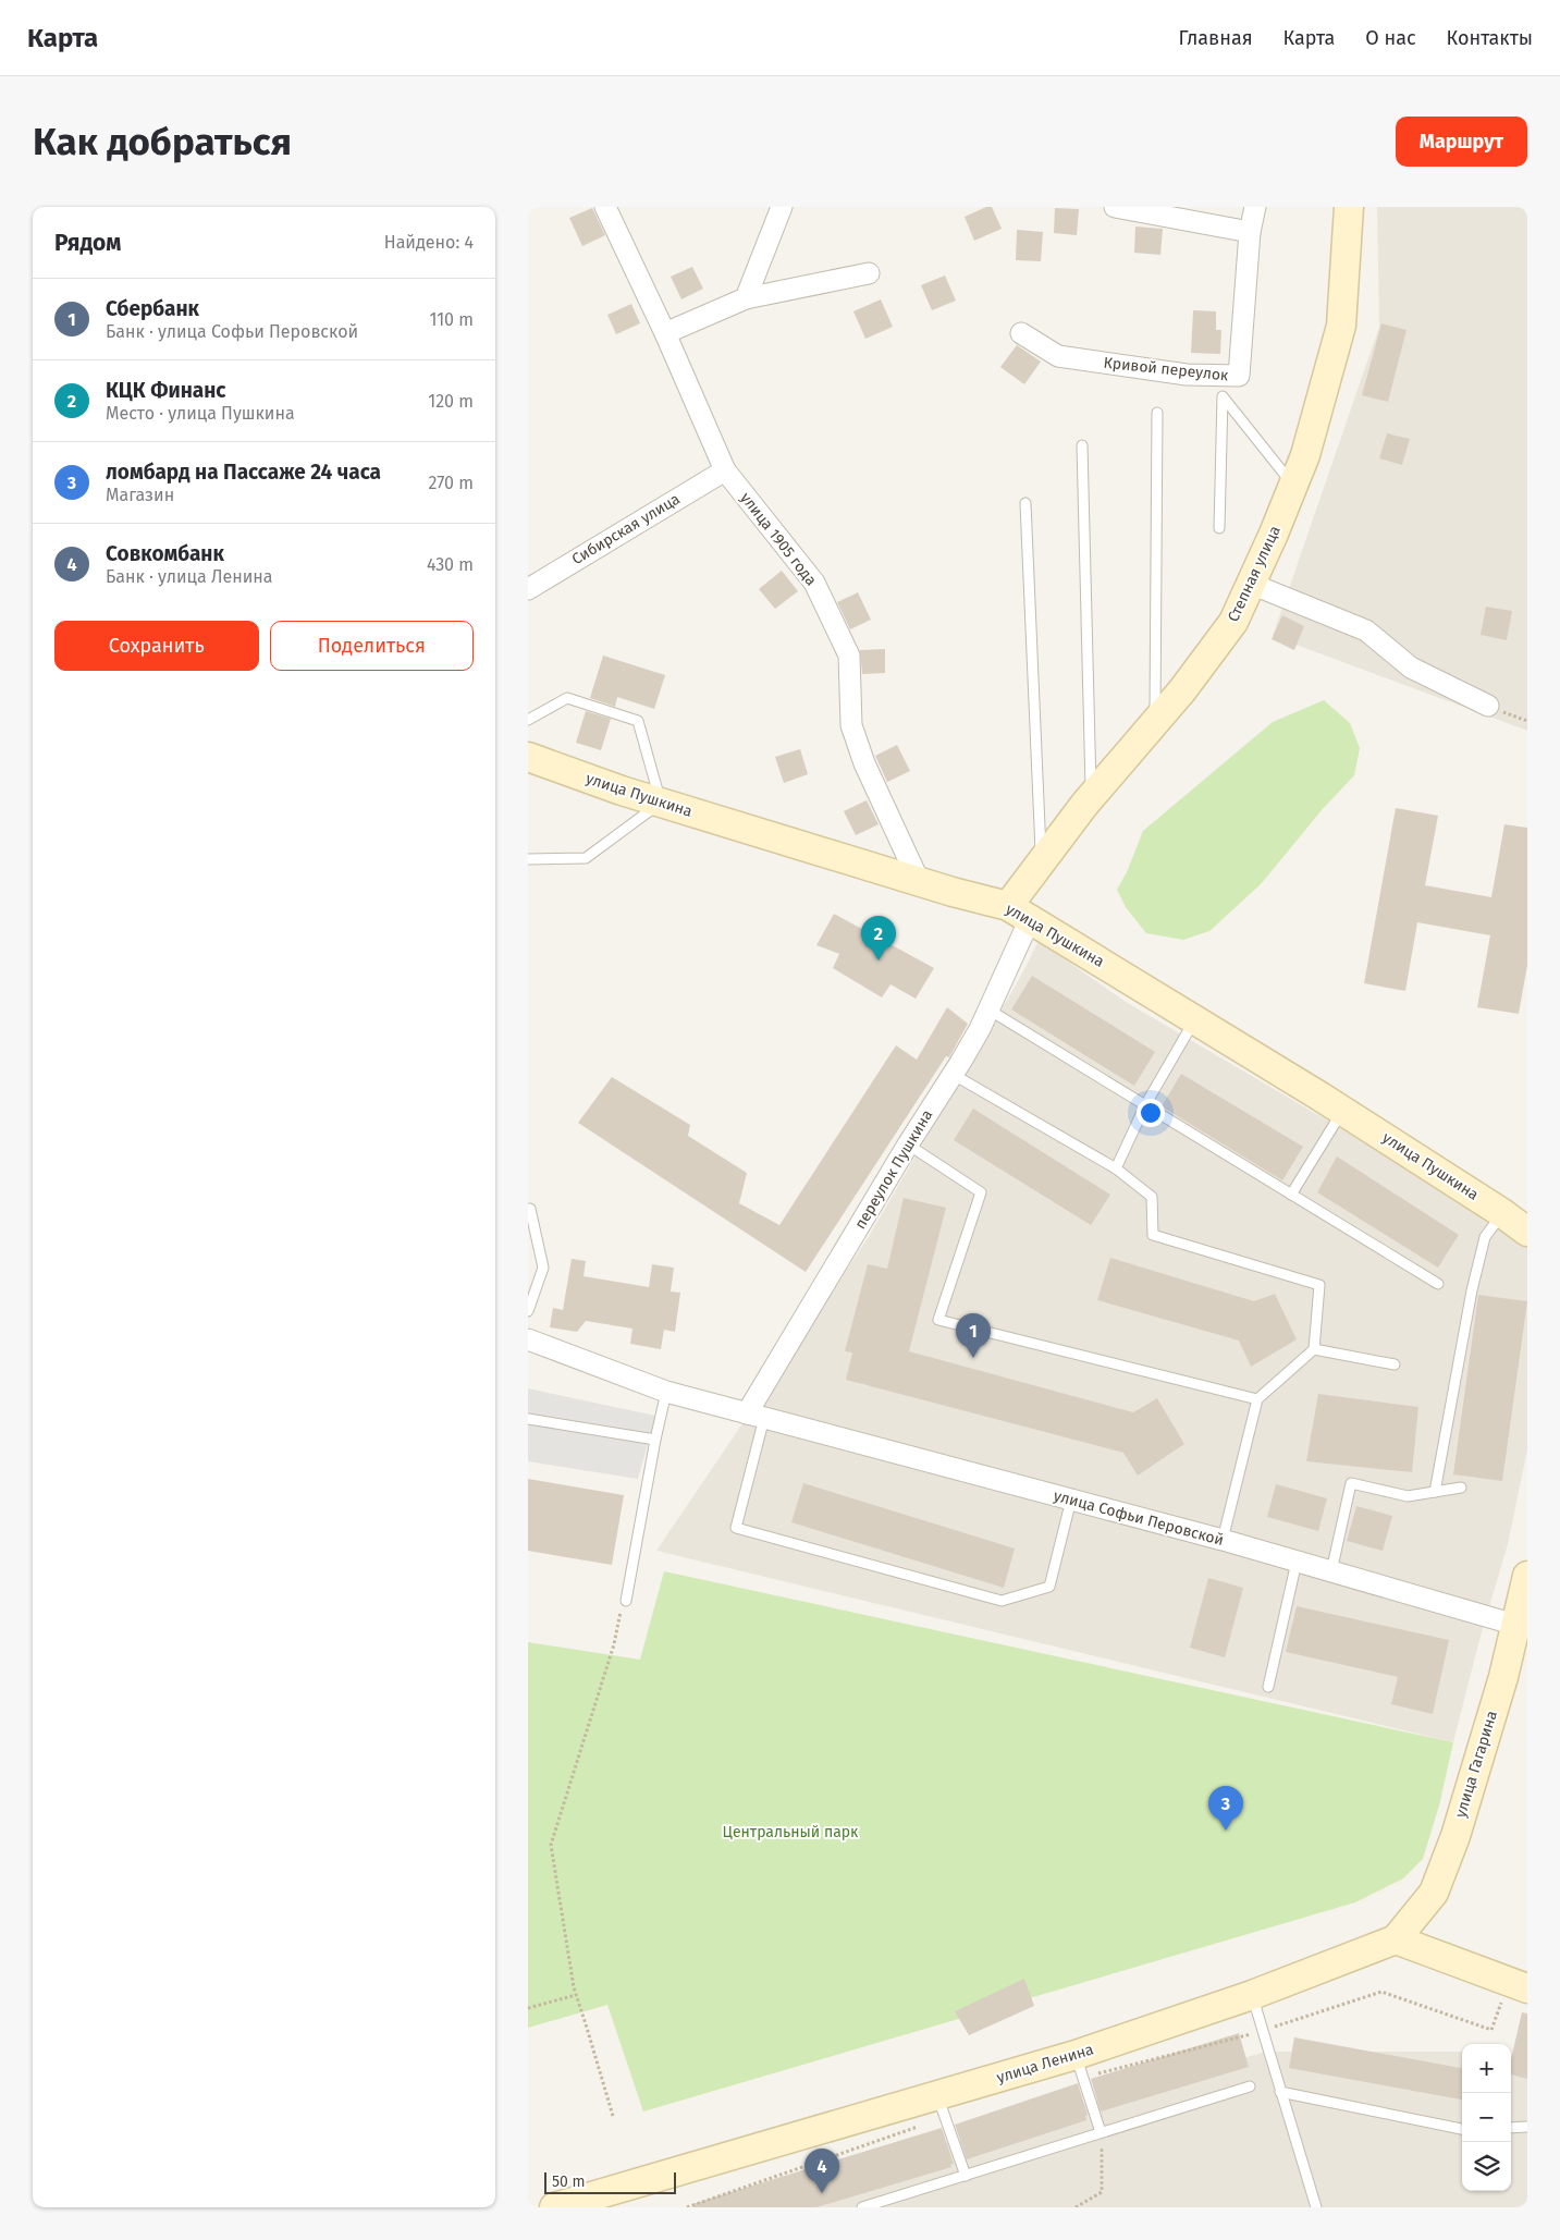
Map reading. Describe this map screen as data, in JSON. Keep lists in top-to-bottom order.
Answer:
{
  "streets": {
    "main road": [
      "Степная улица",
      "улица Пушкина",
      "улица Гагарина",
      "улица Ленина"
    ],
    "street": [
      "Кривой переулок",
      "Сибирская улица",
      "улица 1905 года",
      "переулок Пушкина",
      "улица Софьи Перовской"
    ]
  },
  "crossings": [
    ["Сибирская улица", "улица 1905 года"],
    ["улица 1905 года", "улица Пушкина"],
    ["Степная улица", "улица Пушкина"],
    ["Степная улица", "переулок Пушкина"],
    ["улица Пушкина", "переулок Пушкина"],
    ["переулок Пушкина", "улица Софьи Перовской"],
    ["улица Софьи Перовской", "улица Гагарина"],
    ["улица Гагарина", "улица Ленина"]
  ],
  "parks": ["Центральный парк"],
  "scale_bar": "50 m",
  "page": {
    "header": "Карта",
    "nav": [
      "Главная",
      "Карта",
      "О нас",
      "Контакты"
    ],
    "buttons": [
      "Маршрут",
      ["Сохранить", "Поделиться"]
    ],
    "title": "Как добраться",
    "heading": ["Рядом", "Найдено: 4"],
    "list": [
      {
        "mark": "1",
        "name": "Сбербанк",
        "note": "Банк · улица Софьи Перовской",
        "value": "110 m"
      },
      {
        "mark": "2",
        "name": "КЦК Финанс",
        "note": "Место · улица Пушкина",
        "value": "120 m"
      },
      {
        "mark": "3",
        "name": "ломбард на Пассаже 24 часа",
        "note": "Магазин",
        "value": "270 m"
      },
      {
        "mark": "4",
        "name": "Совкомбанк",
        "note": "Банк · улица Ленина",
        "value": "430 m"
      }
    ],
    "pins": [
      "2",
      "1",
      "3",
      "4"
    ],
    "map_buttons": ["+", "−"],
    "scale": "50 m"
  }
}
